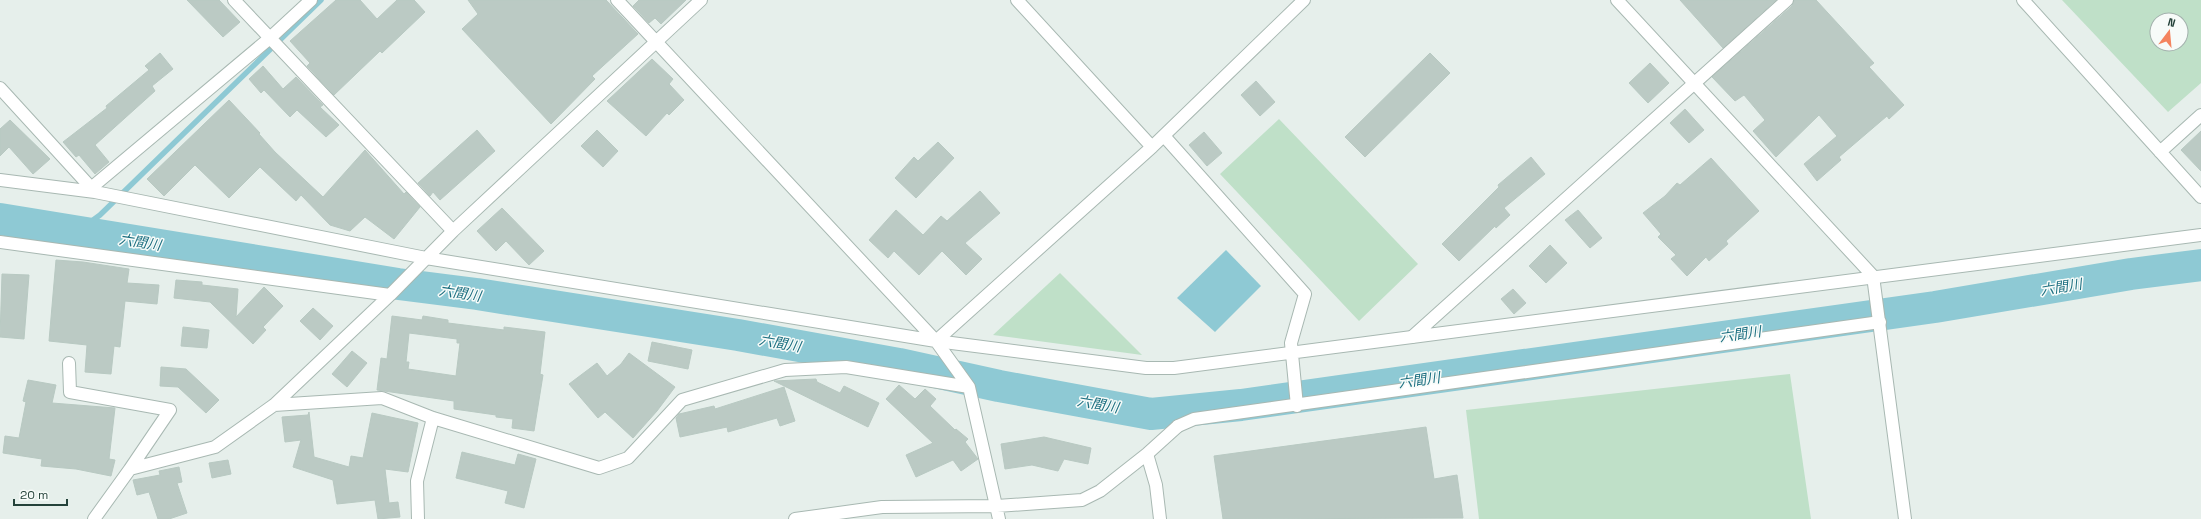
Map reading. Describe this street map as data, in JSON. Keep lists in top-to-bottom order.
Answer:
{
  "water": ["六間川"],
  "scale_bar": "20 m",
  "north": "top"
}
